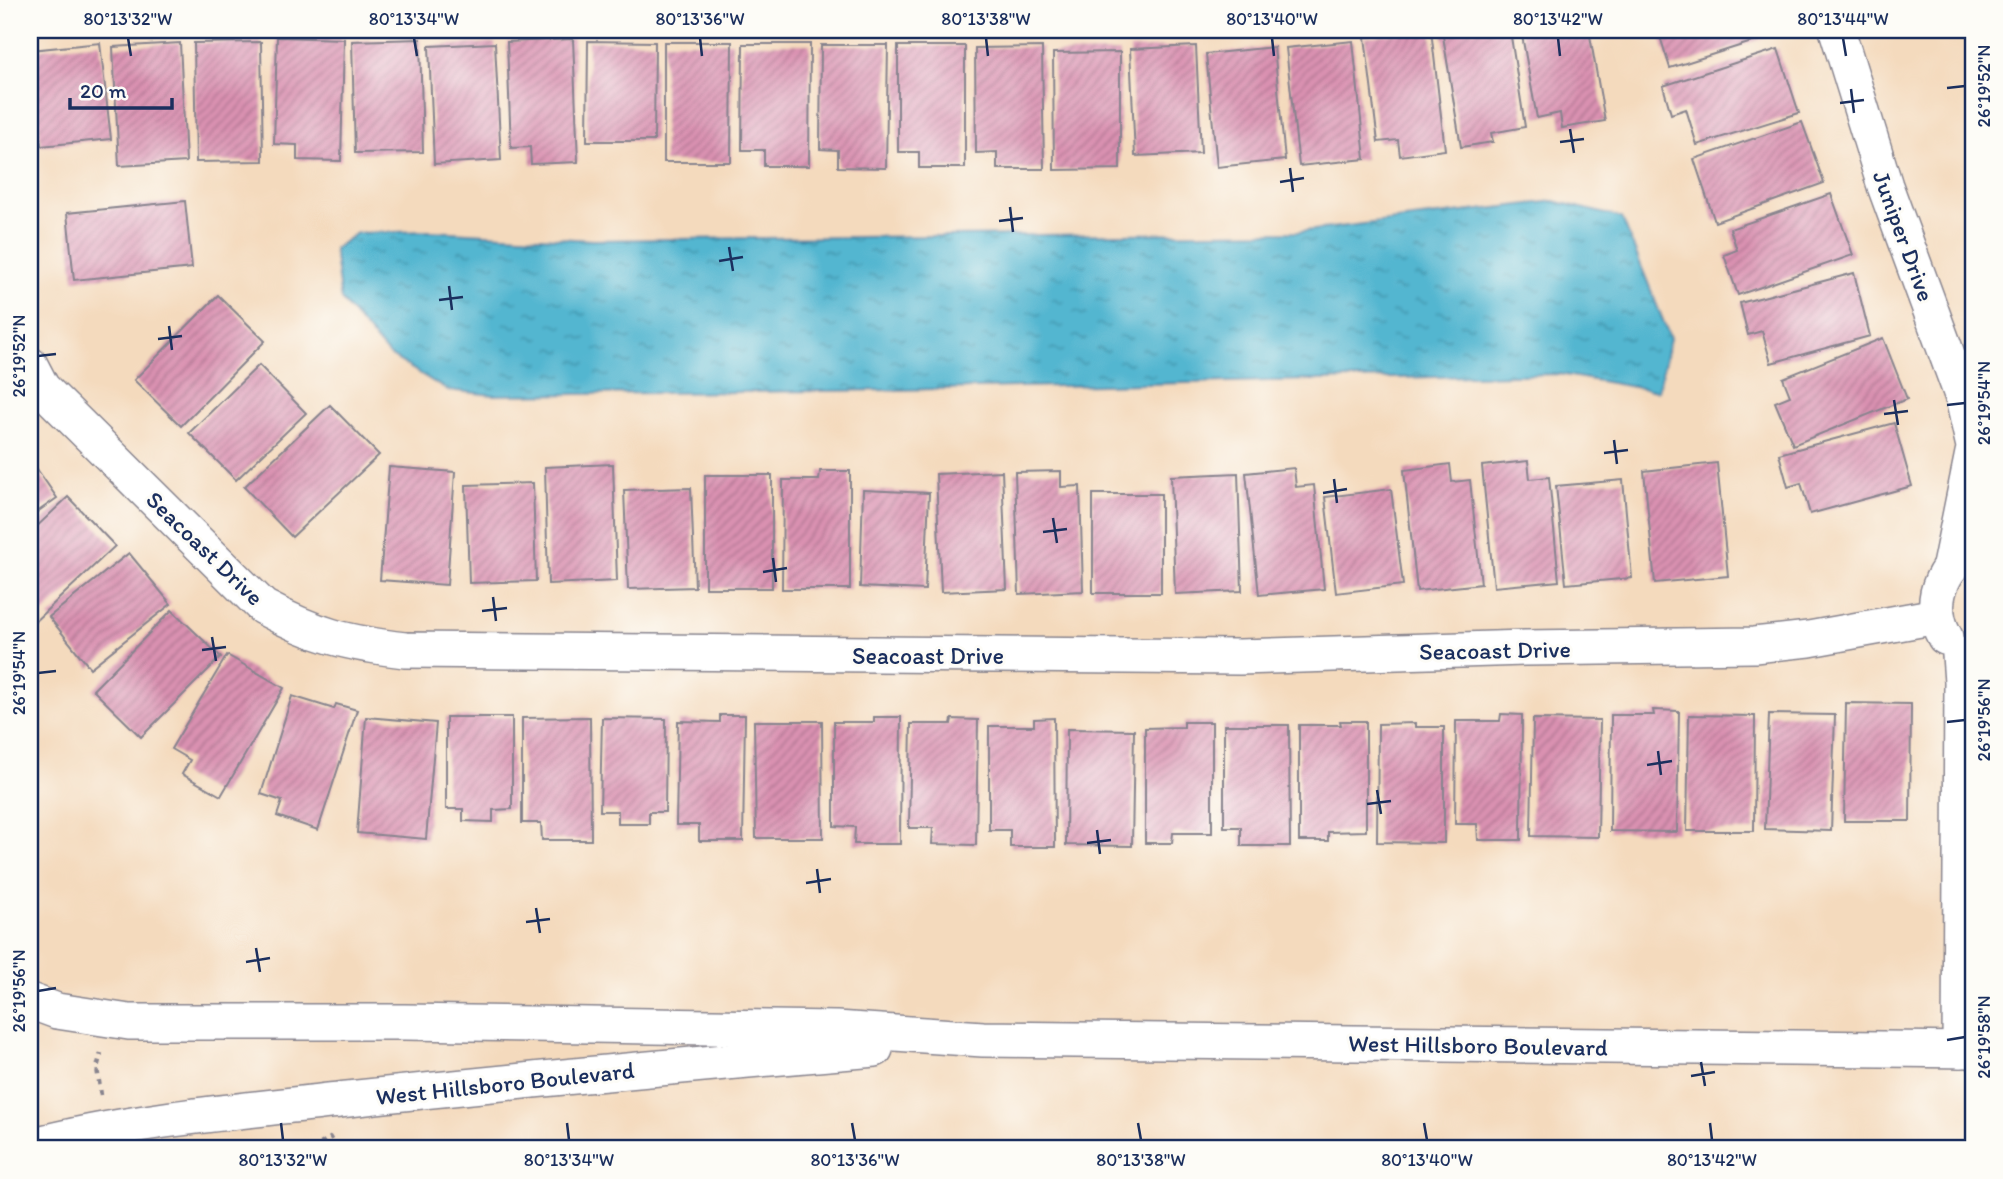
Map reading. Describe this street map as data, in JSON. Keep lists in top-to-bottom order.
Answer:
{
  "streets": {
    "street": ["Juniper Drive", "Seacoast Drive", "West Hillsboro Boulevard"]
  },
  "scale_bar": "20 m",
  "coordinates": [
    "80°13'32\"W",
    "80°13'34\"W",
    "80°13'36\"W",
    "80°13'38\"W",
    "80°13'40\"W",
    "80°13'42\"W",
    "80°13'44\"W",
    "26°19'52\"N",
    "26°19'54\"N",
    "26°19'56\"N",
    "26°19'58\"N"
  ]
}
